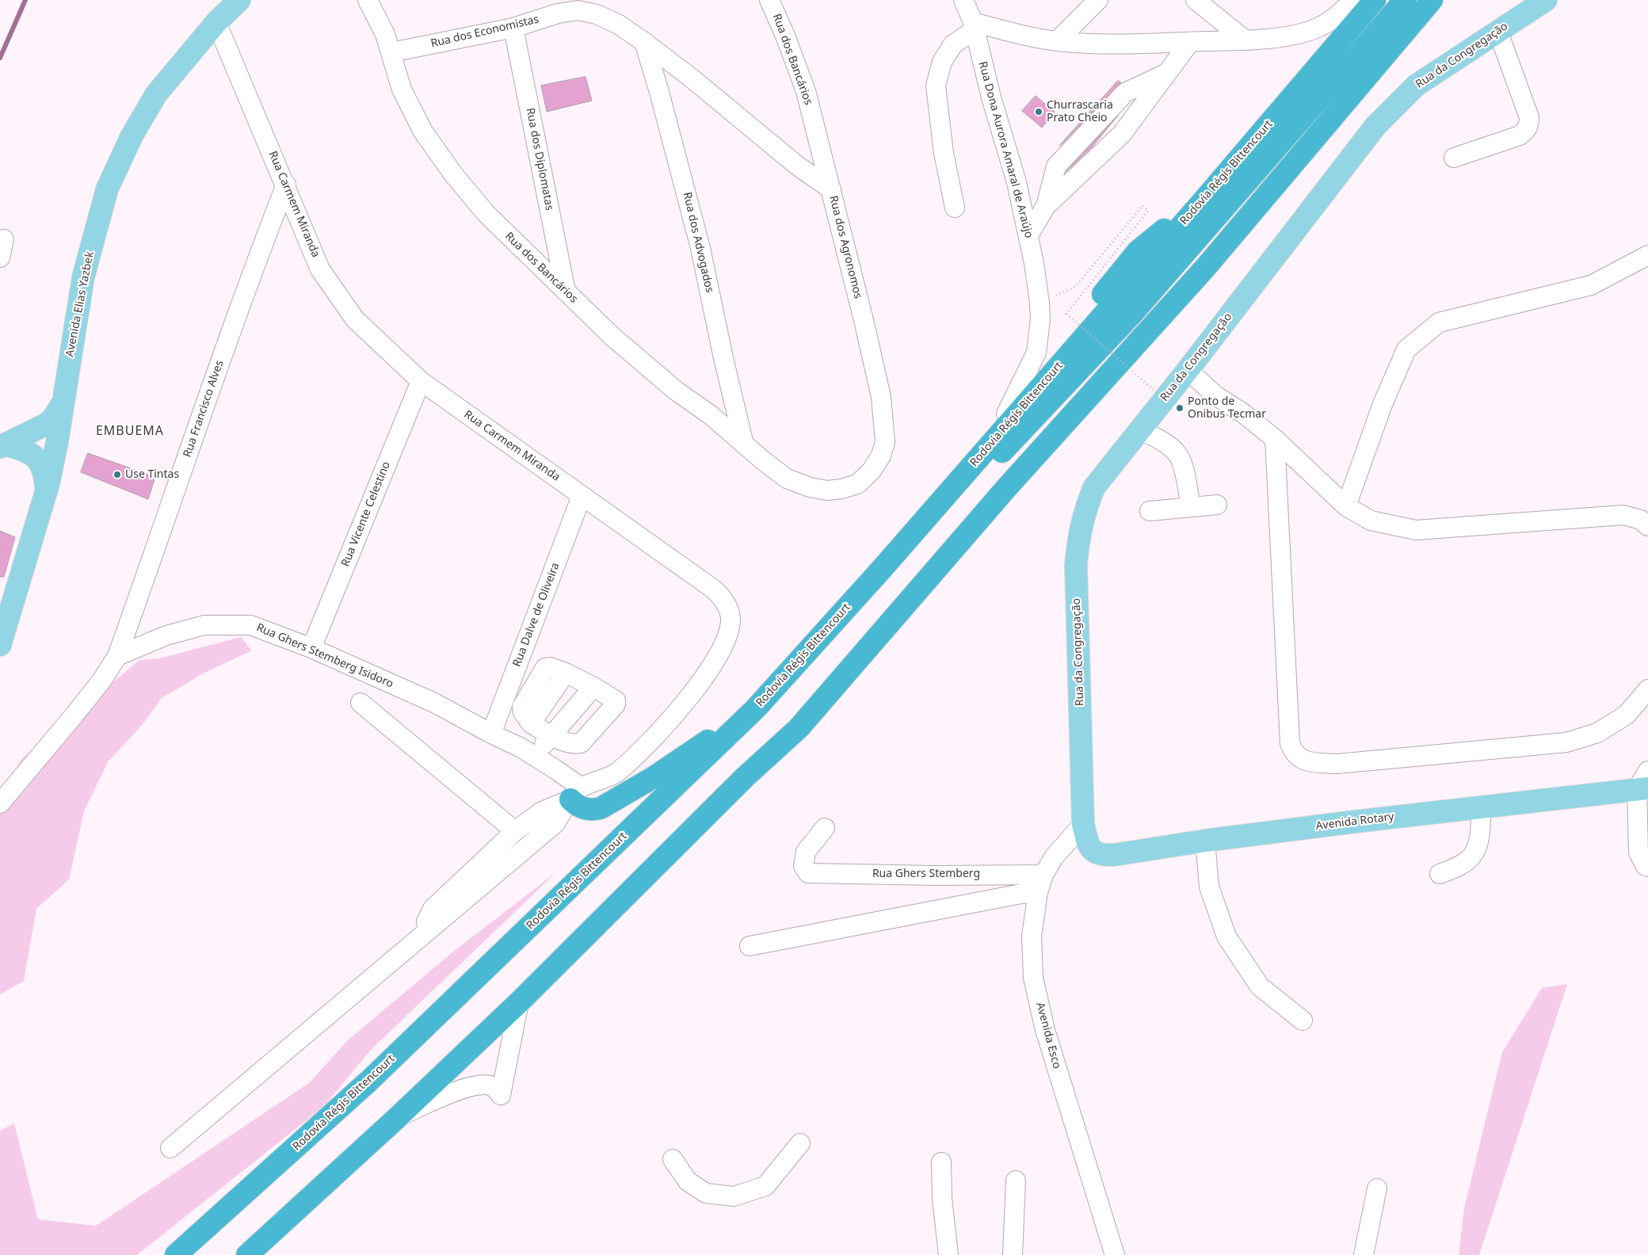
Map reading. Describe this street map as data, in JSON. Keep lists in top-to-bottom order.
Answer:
{
  "streets": {
    "highway": ["Rodovia Régis Bittencourt"],
    "main road": ["Rua da Congregação", "Avenida Elias Yazbek", "Avenida Rotary"],
    "street": [
      "Rua dos Economistas",
      "Rua dos Bancários",
      "Rua Dona Aurora Amaral de Araújo",
      "Rua dos Diplomatas",
      "Rua Carmem Miranda",
      "Rua dos Advogados",
      "Rua dos Agronomos",
      "Rua Francisco Alves",
      "Rua Vicente Celestino",
      "Rua Dalve de Oliveira",
      "Rua Ghers Stemberg Isidoro",
      "Rua Ghers Stemberg",
      "Avenida Esco"
    ]
  },
  "crossings": [
    ["Rua dos Economistas", "Rua dos Bancários"],
    ["Rua dos Economistas", "Rua dos Diplomatas"],
    ["Rua dos Economistas", "Rua dos Agronomos"],
    ["Rua da Congregação", "Avenida Rotary"],
    ["Rua da Congregação", "Avenida Esco"],
    ["Rua dos Bancários", "Rua dos Diplomatas"],
    ["Rua dos Bancários", "Rua dos Advogados"],
    ["Rua dos Bancários", "Rua dos Agronomos"],
    ["Rua Carmem Miranda", "Avenida Elias Yazbek"],
    ["Rua Carmem Miranda", "Rua Francisco Alves"],
    ["Rua Carmem Miranda", "Rua Vicente Celestino"],
    ["Rua Carmem Miranda", "Rua Dalve de Oliveira"],
    ["Rua Carmem Miranda", "Rua Ghers Stemberg Isidoro"],
    ["Rua dos Advogados", "Rua dos Agronomos"],
    ["Rua Francisco Alves", "Rua Ghers Stemberg Isidoro"],
    ["Rua Vicente Celestino", "Rua Ghers Stemberg Isidoro"],
    ["Rua Dalve de Oliveira", "Rua Ghers Stemberg Isidoro"],
    ["Avenida Rotary", "Avenida Esco"],
    ["Rua Ghers Stemberg", "Avenida Esco"]
  ],
  "districts": ["EMBUEMA"],
  "places": ["Churrascaria Prato Cheio", "Ponto de Onibus Tecmar", "Use Tintas"]
}
